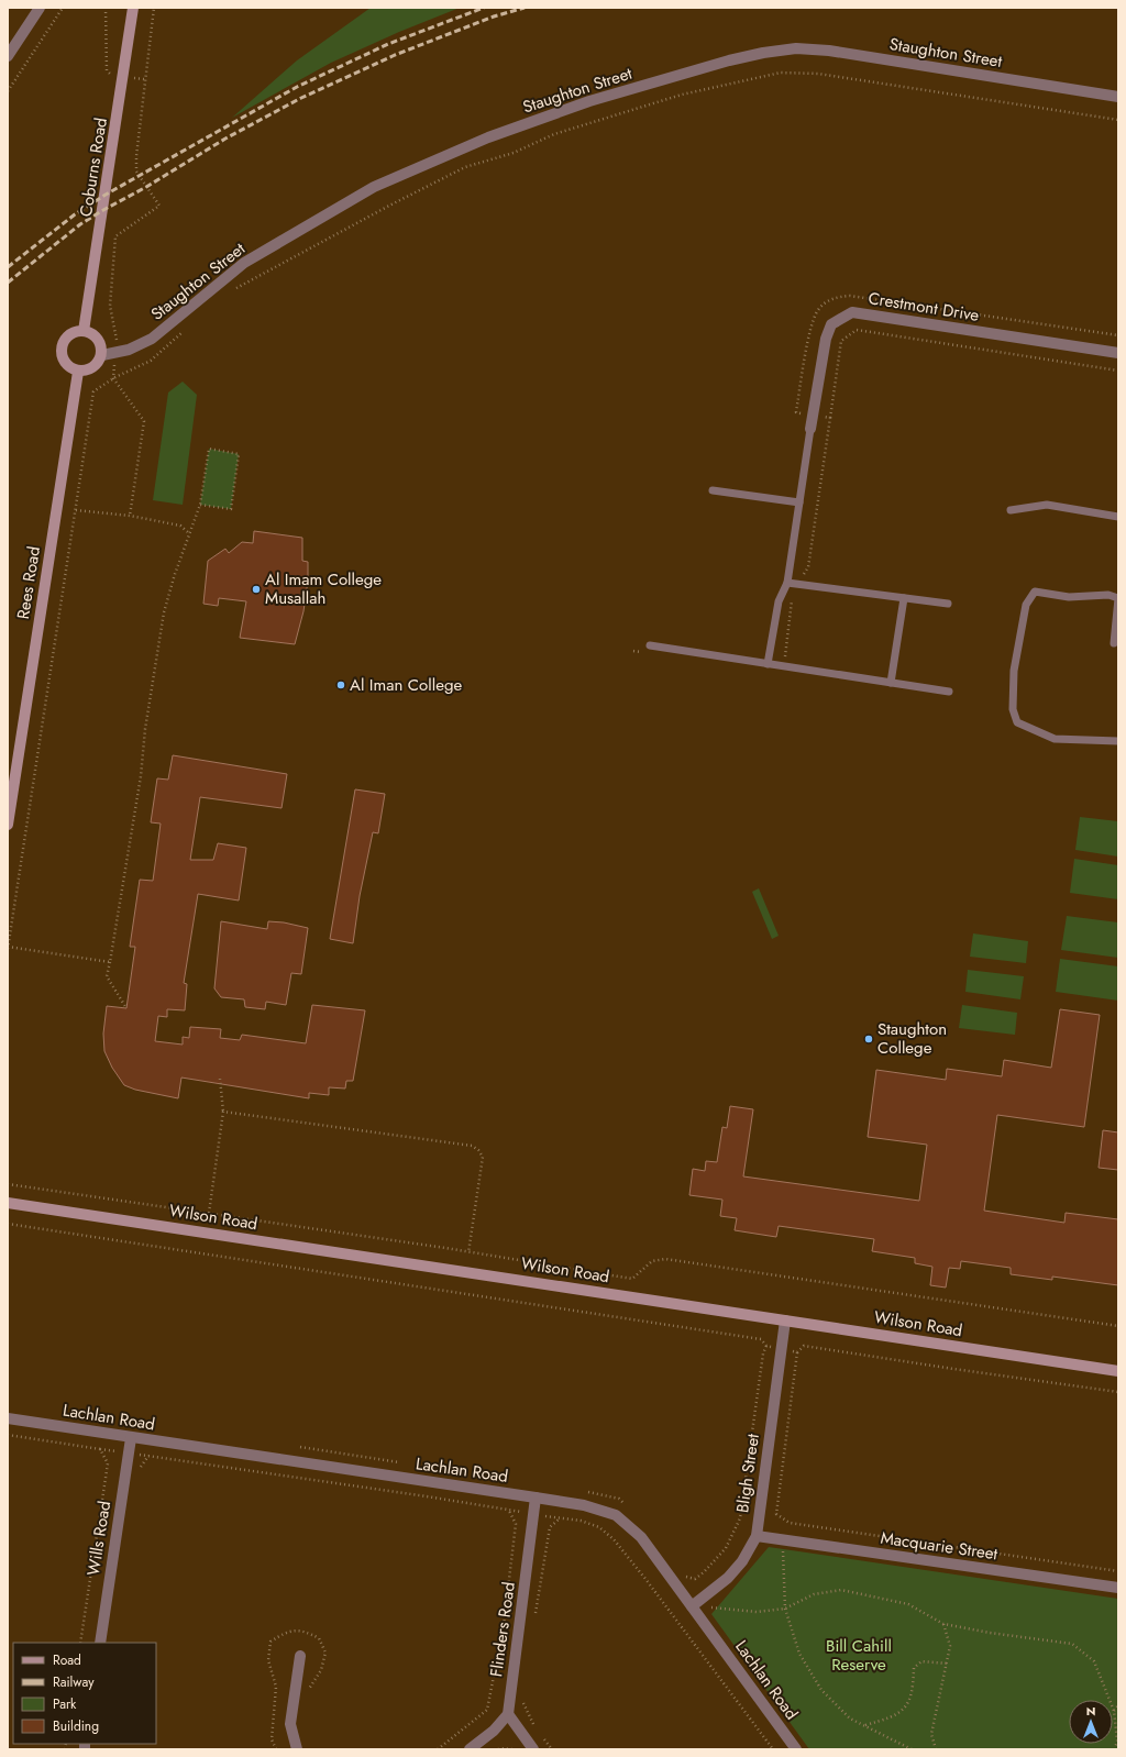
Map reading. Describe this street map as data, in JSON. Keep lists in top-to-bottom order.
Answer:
{
  "streets": {
    "street": [
      "Staughton Street",
      "Coburns Road",
      "Crestmont Drive",
      "Rees Road",
      "Wilson Road",
      "Lachlan Road",
      "Bligh Street",
      "Wills Road",
      "Macquarie Street",
      "Flinders Road"
    ]
  },
  "crossings": [
    ["Staughton Street", "Coburns Road"],
    ["Staughton Street", "Rees Road"],
    ["Coburns Road", "Rees Road"],
    ["Wilson Road", "Bligh Street"],
    ["Lachlan Road", "Bligh Street"],
    ["Lachlan Road", "Wills Road"],
    ["Lachlan Road", "Flinders Road"],
    ["Bligh Street", "Macquarie Street"]
  ],
  "parks": ["Bill Cahill Reserve"],
  "places": ["Al Imam College Musallah", "Al Iman College", "Staughton College"],
  "legend": [
    "Road",
    "Railway",
    "Park",
    "Building"
  ],
  "north": "top"
}
